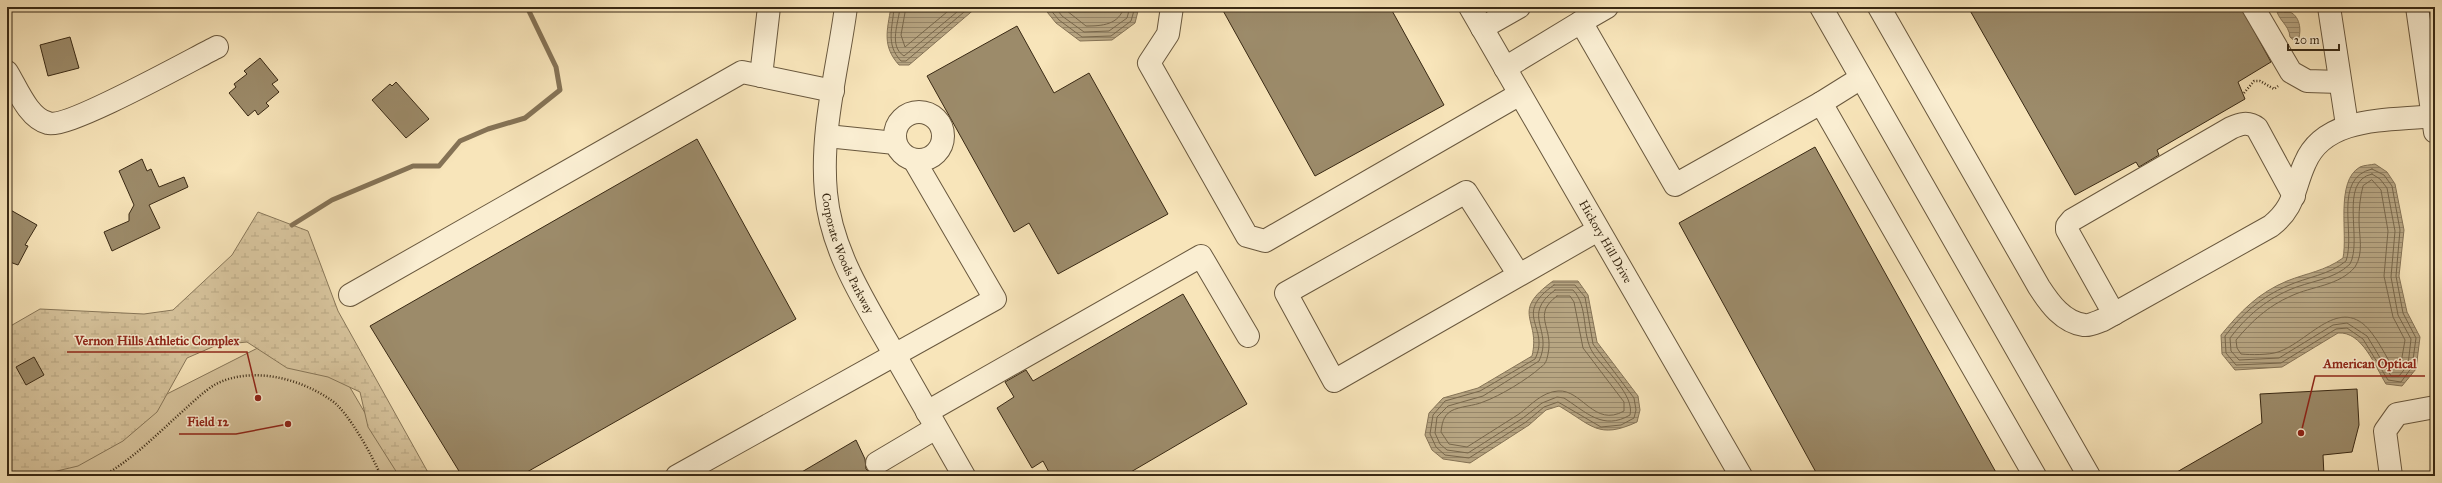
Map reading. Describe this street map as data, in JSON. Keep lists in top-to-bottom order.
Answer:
{
  "streets": {
    "street": ["Hickory Hill Drive", "Corporate Woods Parkway"]
  },
  "places": ["Vernon Hills Athletic Complex", "Field 12", "American Optical"],
  "scale_bar": "20 m"
}
